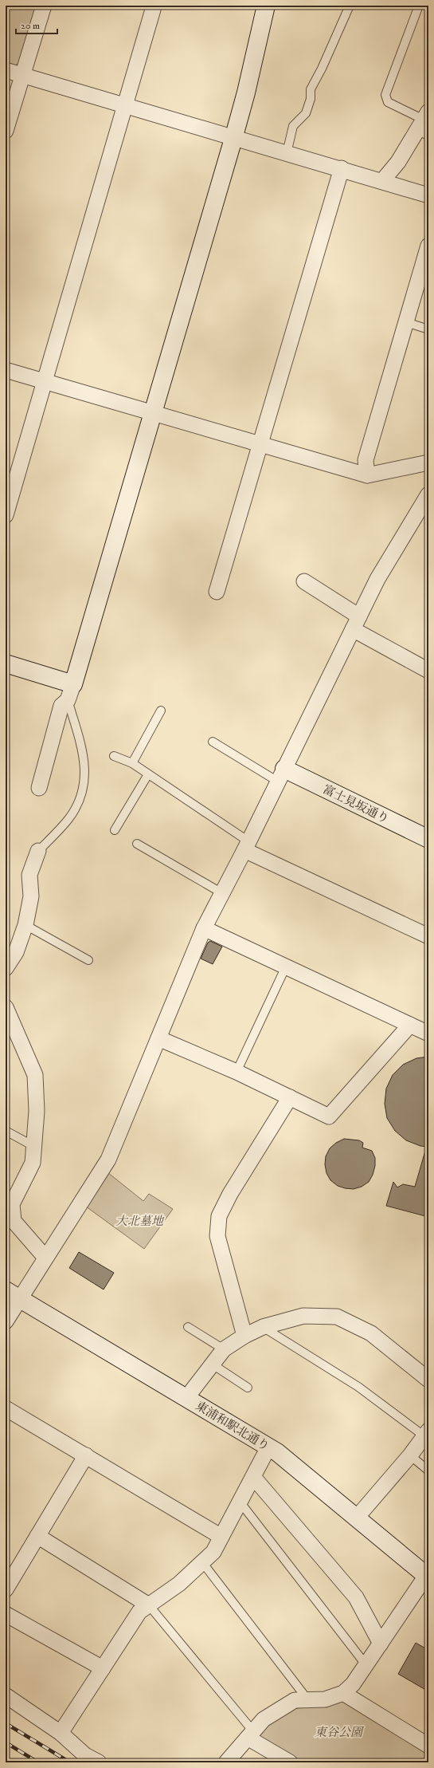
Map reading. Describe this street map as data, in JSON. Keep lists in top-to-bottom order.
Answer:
{
  "streets": {
    "street": ["富士見坂通り", "東浦和駅北通り"]
  },
  "parks": ["大北墓地", "東谷公園"],
  "scale_bar": "20 m"
}
